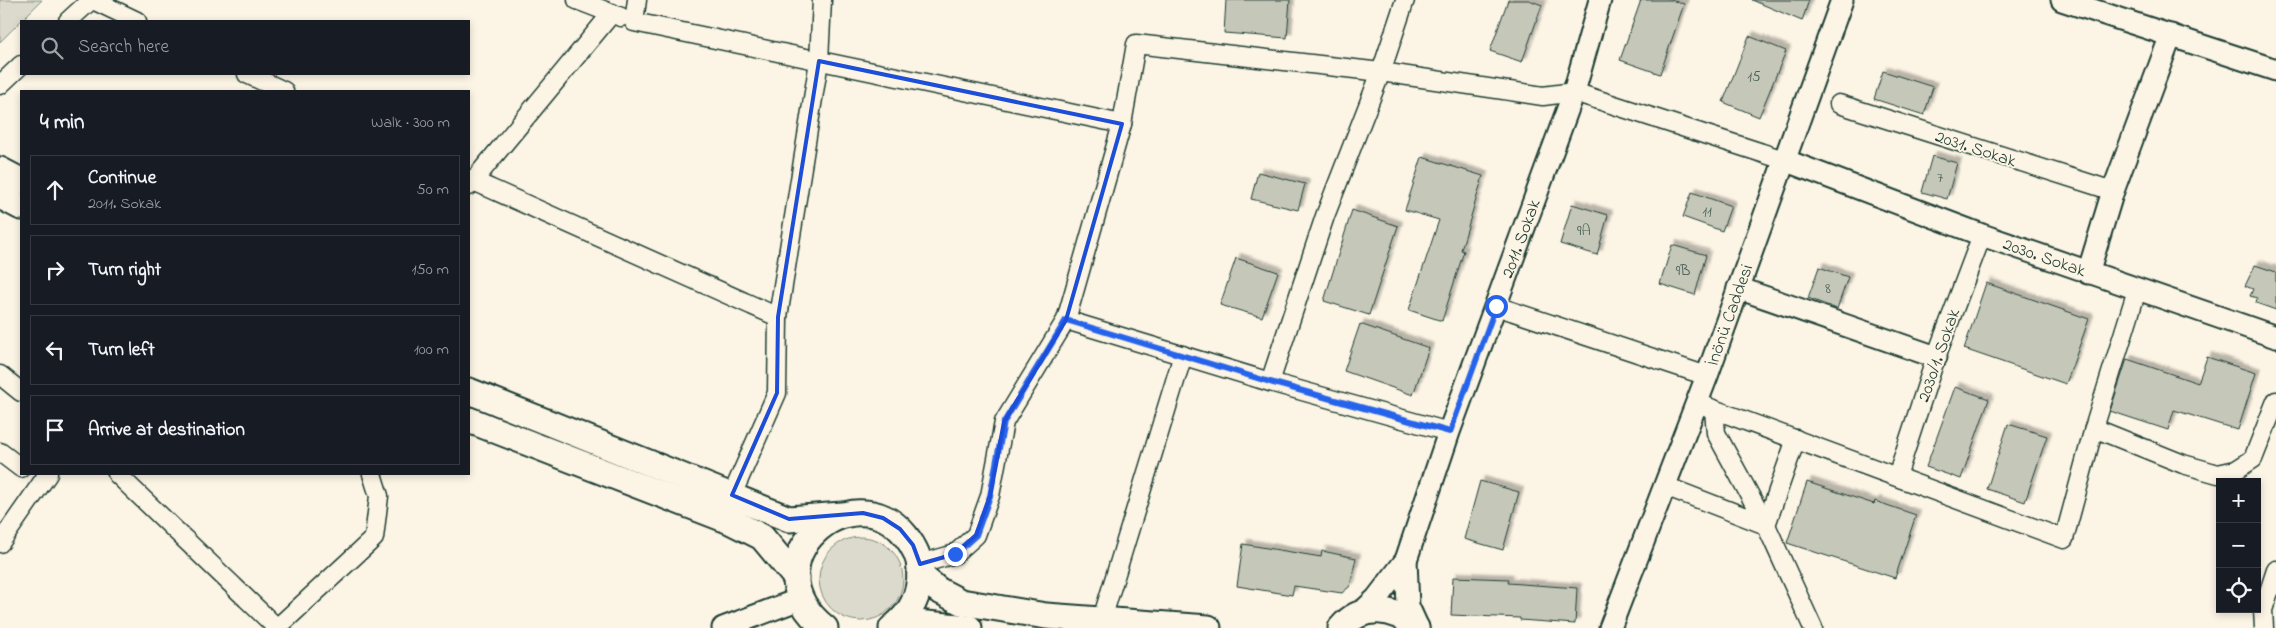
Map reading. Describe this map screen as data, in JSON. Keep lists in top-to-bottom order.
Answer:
{
  "streets": {
    "street": [
      "2031. Sokak",
      "2011. Sokak",
      "2030. Sokak",
      "İnönü Caddesi",
      "2030/1. Sokak"
    ]
  },
  "crossings": [
    ["2030. Sokak", "İnönü Caddesi"],
    ["2030. Sokak", "2030/1. Sokak"]
  ],
  "house_numbers": [
    "15",
    "7",
    "11",
    "9A",
    "9B",
    "8"
  ],
  "page": {
    "search": "Search here",
    "heading": ["4 min", "Walk · 300 m"],
    "list": [
      ["Continue", "2011. Sokak", "50 m"],
      ["Turn right", "150 m"],
      ["Turn left", "100 m"],
      "Arrive at destination"
    ],
    "map_buttons": ["+", "−"]
  }
}
